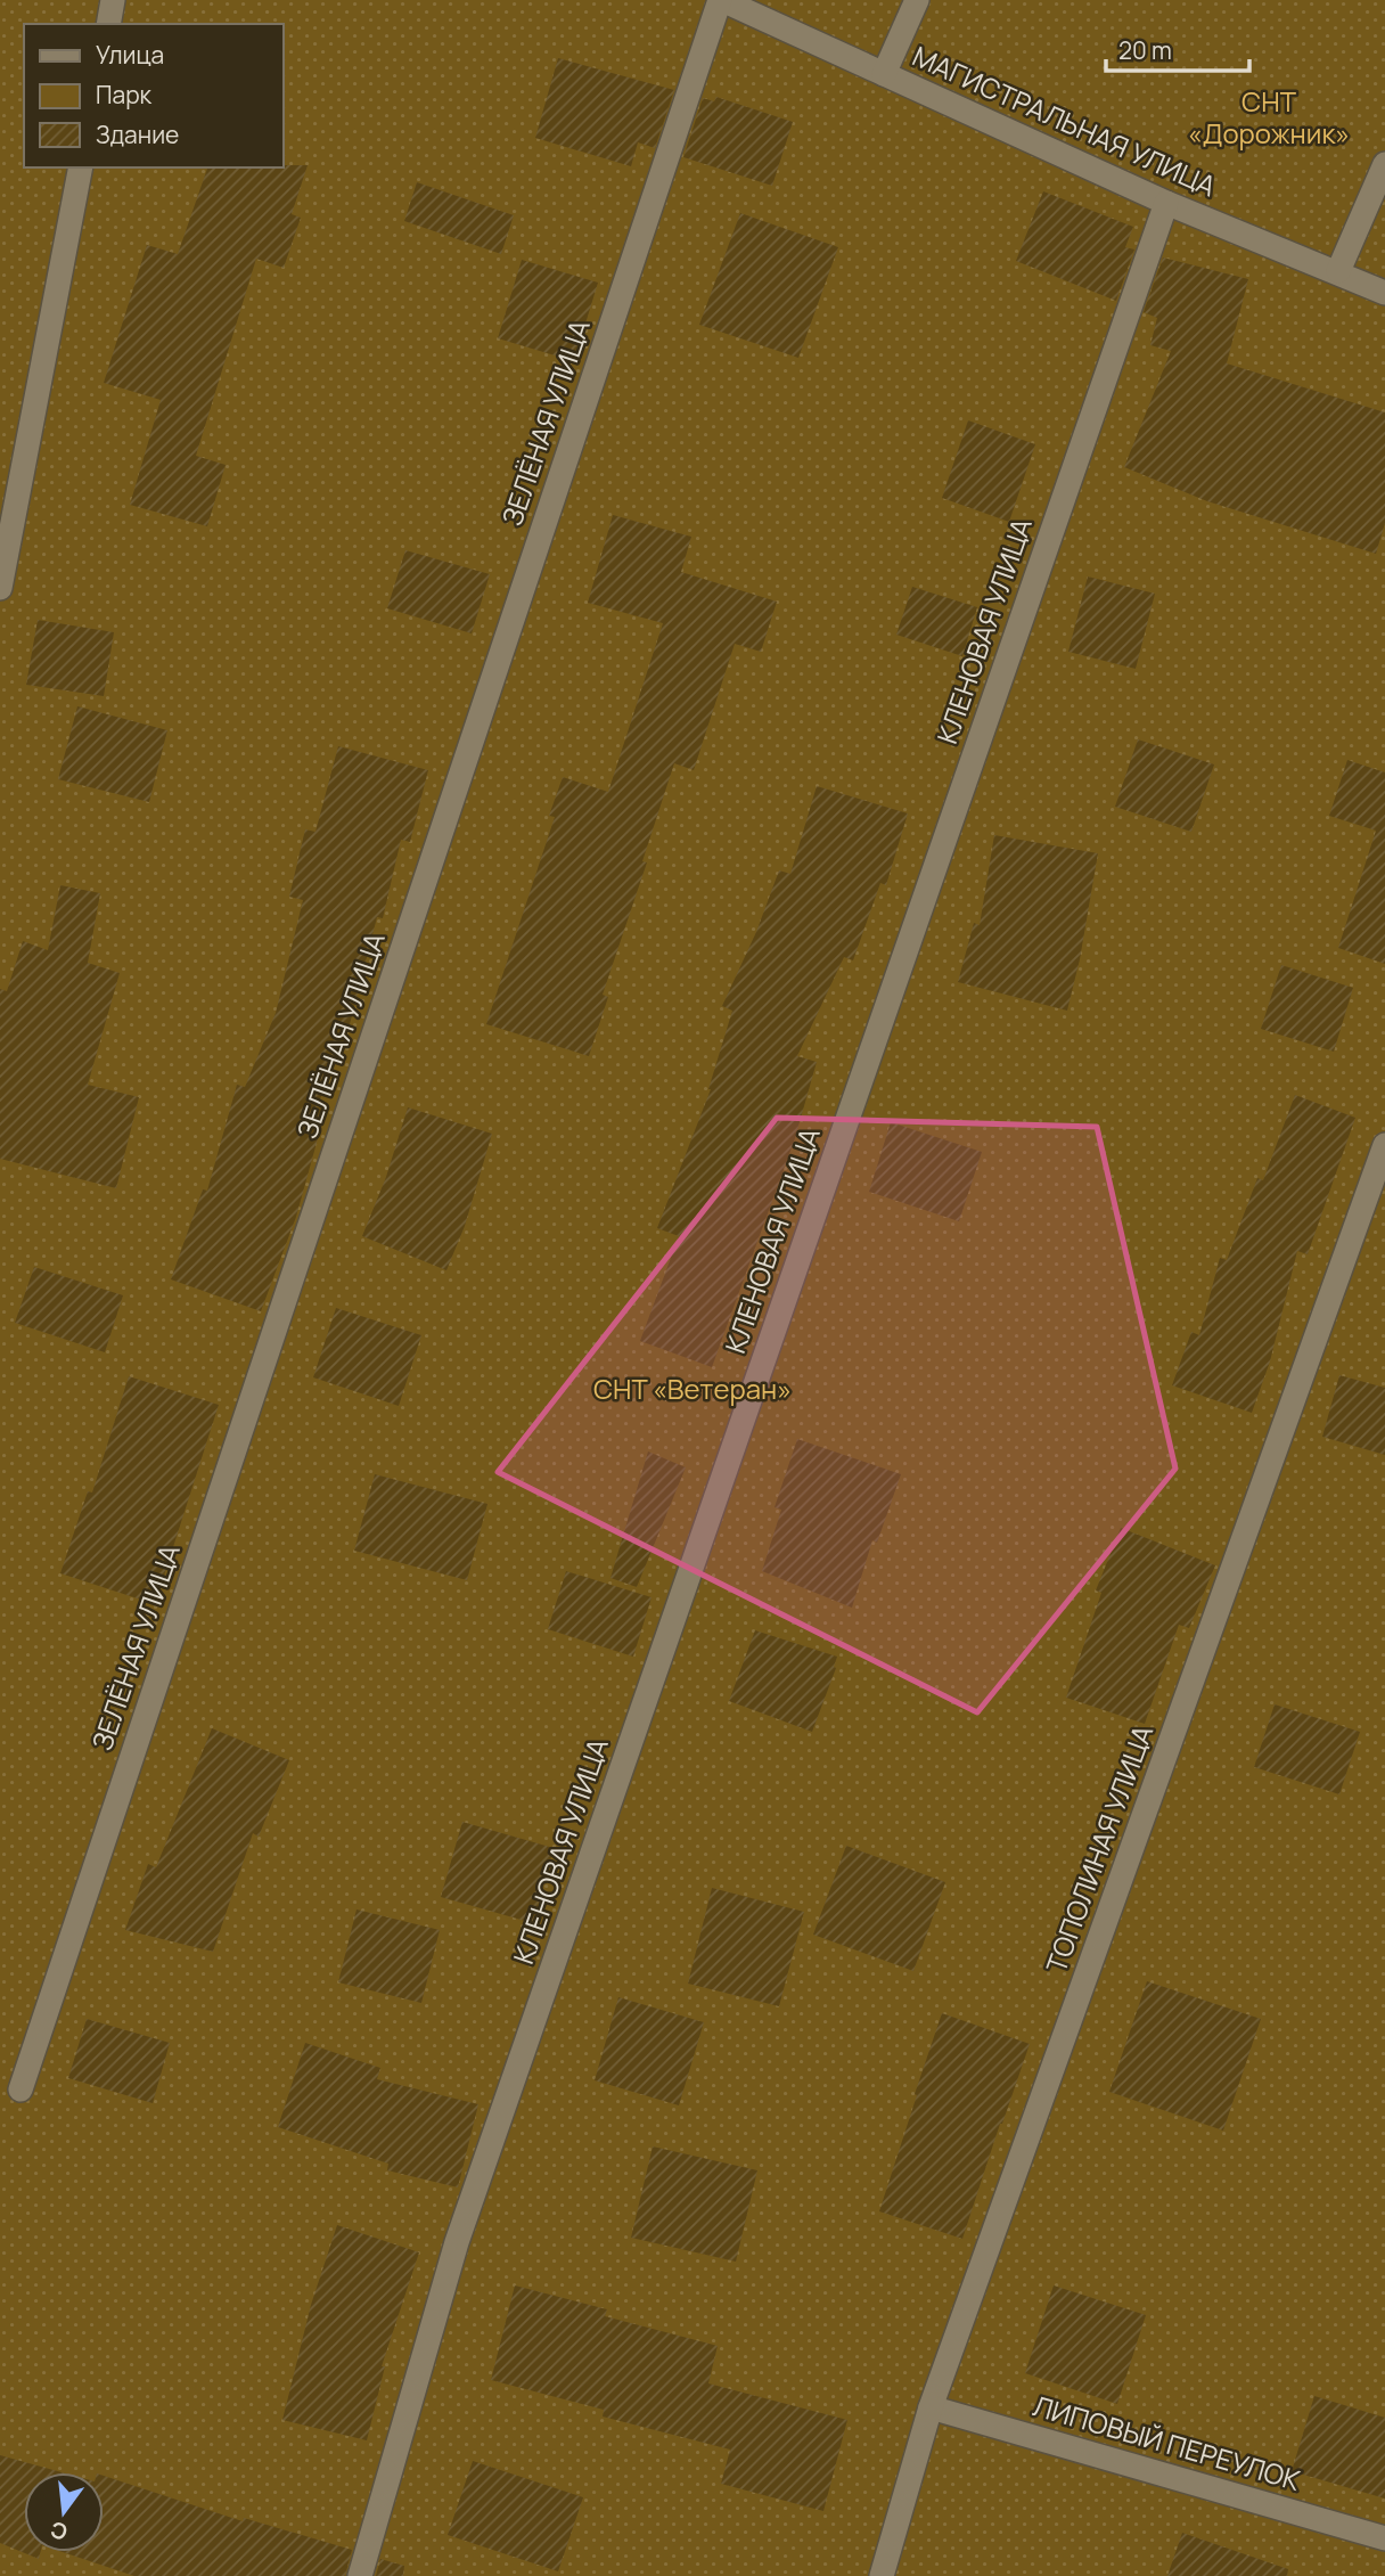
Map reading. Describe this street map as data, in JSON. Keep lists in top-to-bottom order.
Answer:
{
  "streets": {
    "street": [
      "МАГИСТРАЛЬНАЯ УЛИЦА",
      "ЗЕЛЁНАЯ УЛИЦА",
      "КЛЕНОВАЯ УЛИЦА",
      "ТОПОЛИНАЯ УЛИЦА",
      "ЛИПОВЫЙ ПЕРЕУЛОК"
    ]
  },
  "crossings": [
    ["МАГИСТРАЛЬНАЯ УЛИЦА", "ЗЕЛЁНАЯ УЛИЦА"],
    ["МАГИСТРАЛЬНАЯ УЛИЦА", "КЛЕНОВАЯ УЛИЦА"],
    ["ТОПОЛИНАЯ УЛИЦА", "ЛИПОВЫЙ ПЕРЕУЛОК"]
  ],
  "parks": ["СНТ «Дорожник»", "СНТ «Ветеран»"],
  "legend": ["Улица", "Парк", "Здание"],
  "scale_bar": "20 m",
  "north": "bottom"
}
